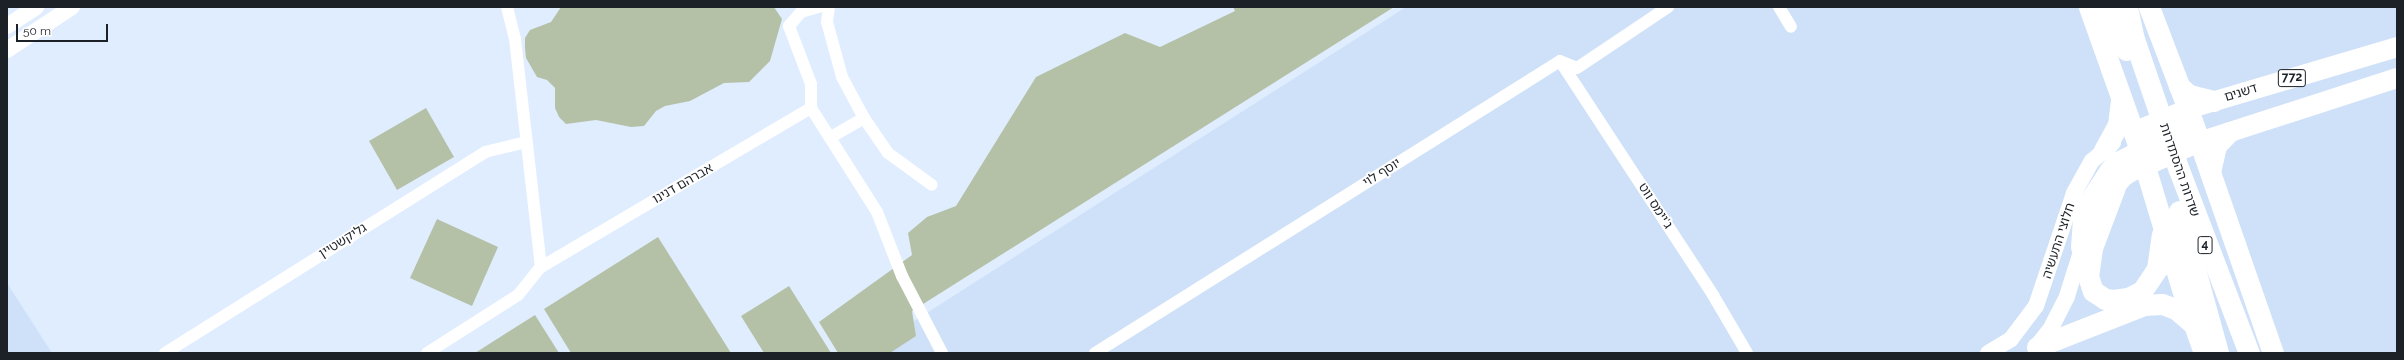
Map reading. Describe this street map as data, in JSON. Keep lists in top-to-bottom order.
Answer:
{
  "streets": {
    "highway": ["שדרות ההסתדרות", "4"],
    "main road": ["772", "דשנים"],
    "street": [
      "יוסף לוי",
      "אברהם דנינו",
      "ג'יימס ווט",
      "גליקשטיין",
      "חלוצי התעשיה"
    ]
  },
  "crossings": [
    ["772", "חלוצי התעשיה"],
    ["יוסף לוי", "ג'יימס ווט"]
  ],
  "scale_bar": "50 m"
}
